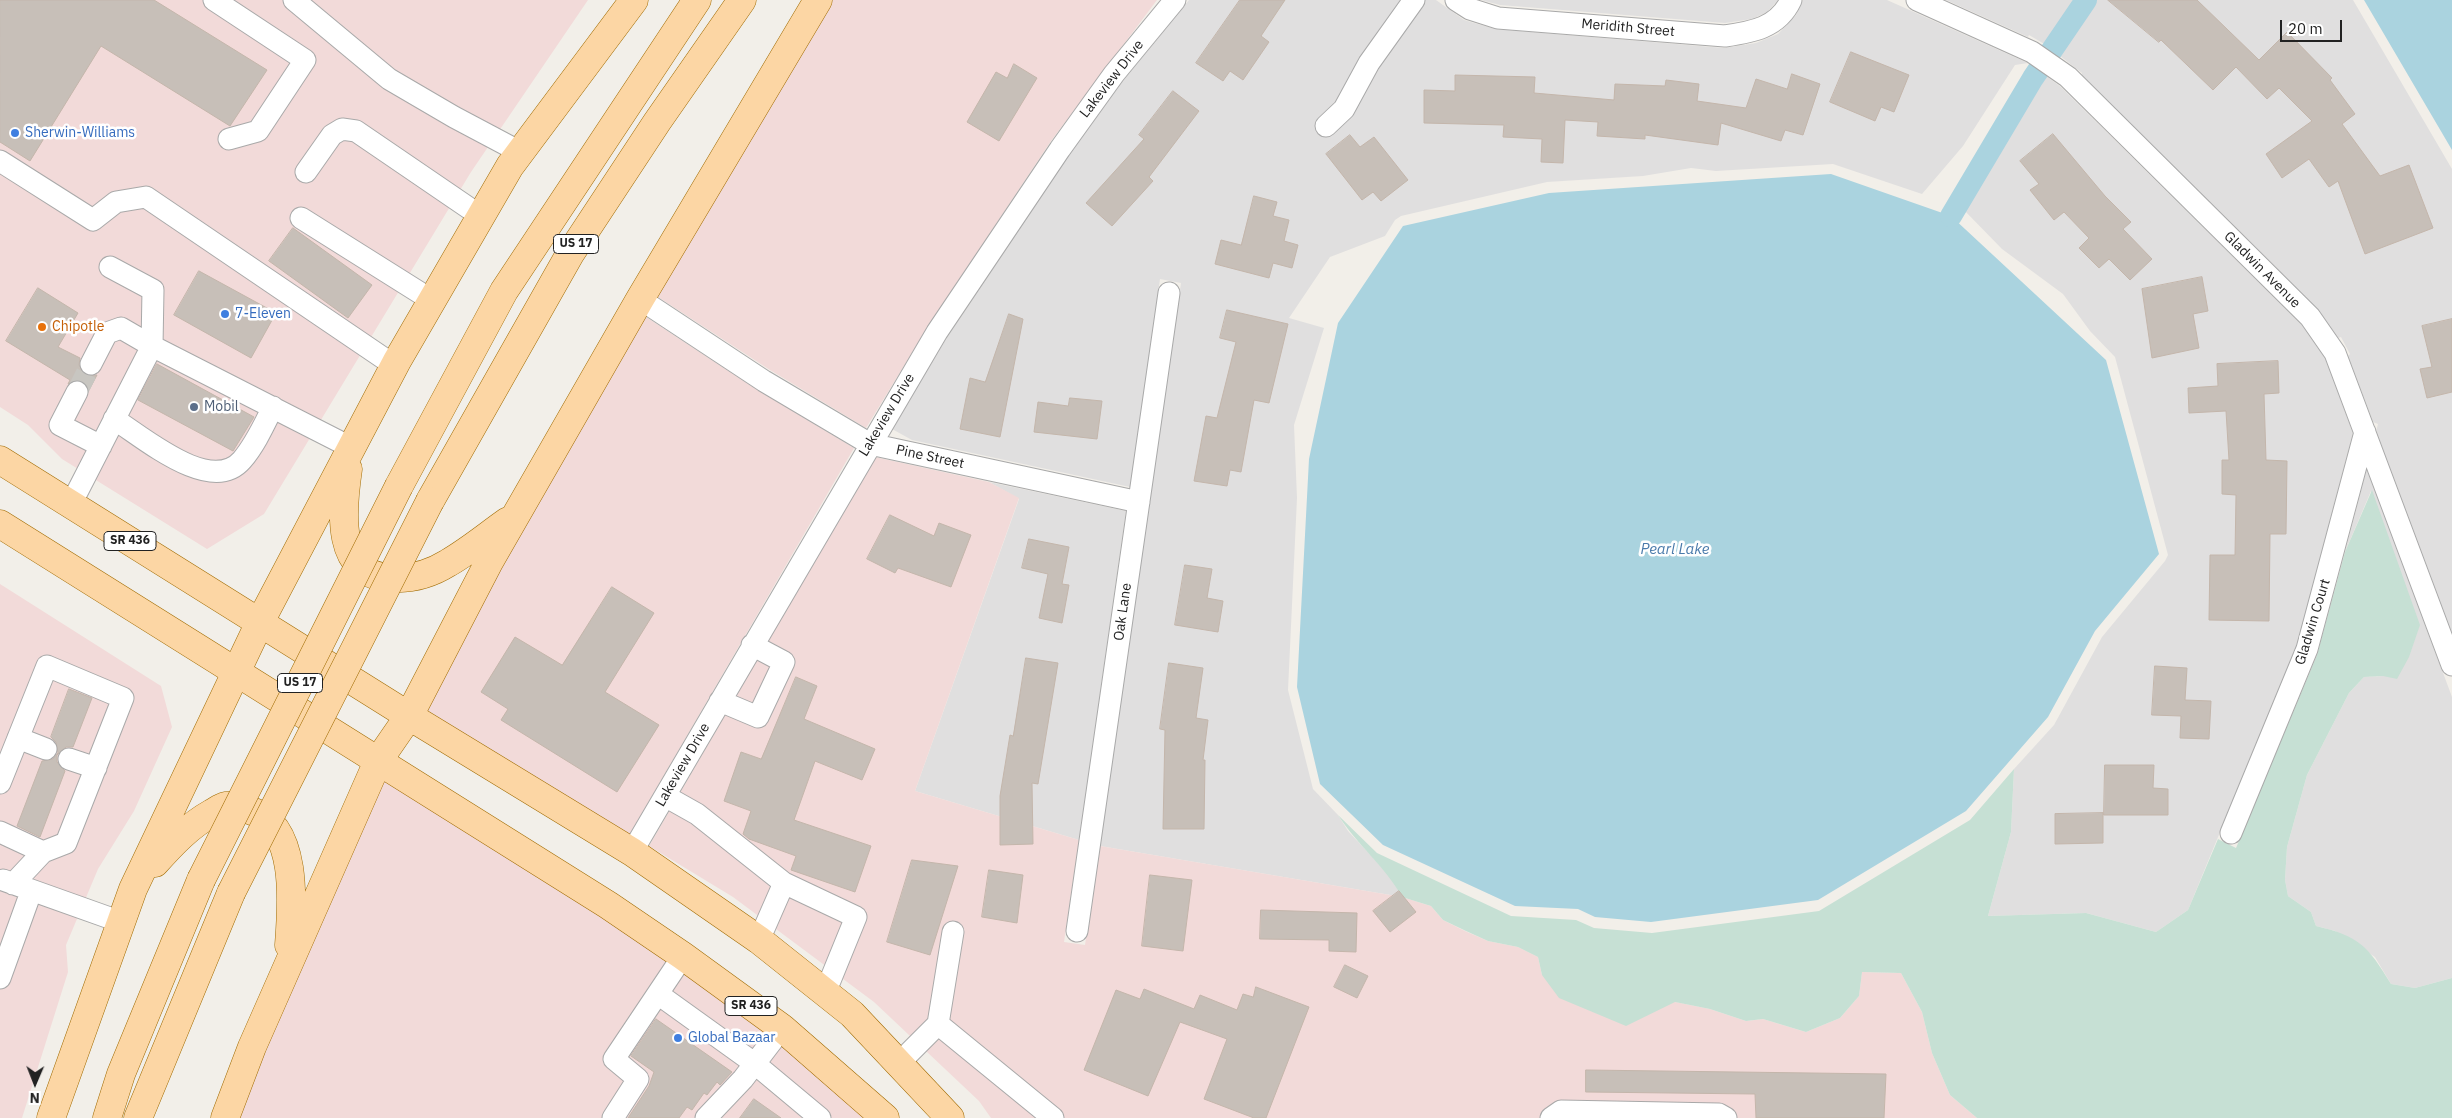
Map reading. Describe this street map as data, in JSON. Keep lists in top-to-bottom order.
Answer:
{
  "streets": {
    "main road": ["US 17", "SR 436"],
    "street": [
      "Meridith Street",
      "Lakeview Drive",
      "Gladwin Avenue",
      "Pine Street",
      "Oak Lane",
      "Gladwin Court"
    ]
  },
  "crossings": [
    ["Lakeview Drive", "Pine Street"],
    ["Lakeview Drive", "SR 436"],
    ["Gladwin Avenue", "Gladwin Court"],
    ["Pine Street", "Oak Lane"]
  ],
  "water": ["Pearl Lake"],
  "places": [
    "Sherwin-Williams",
    "7-Eleven",
    "Chipotle",
    "Mobil",
    "Global Bazaar"
  ],
  "scale_bar": "20 m",
  "north": "bottom"
}
